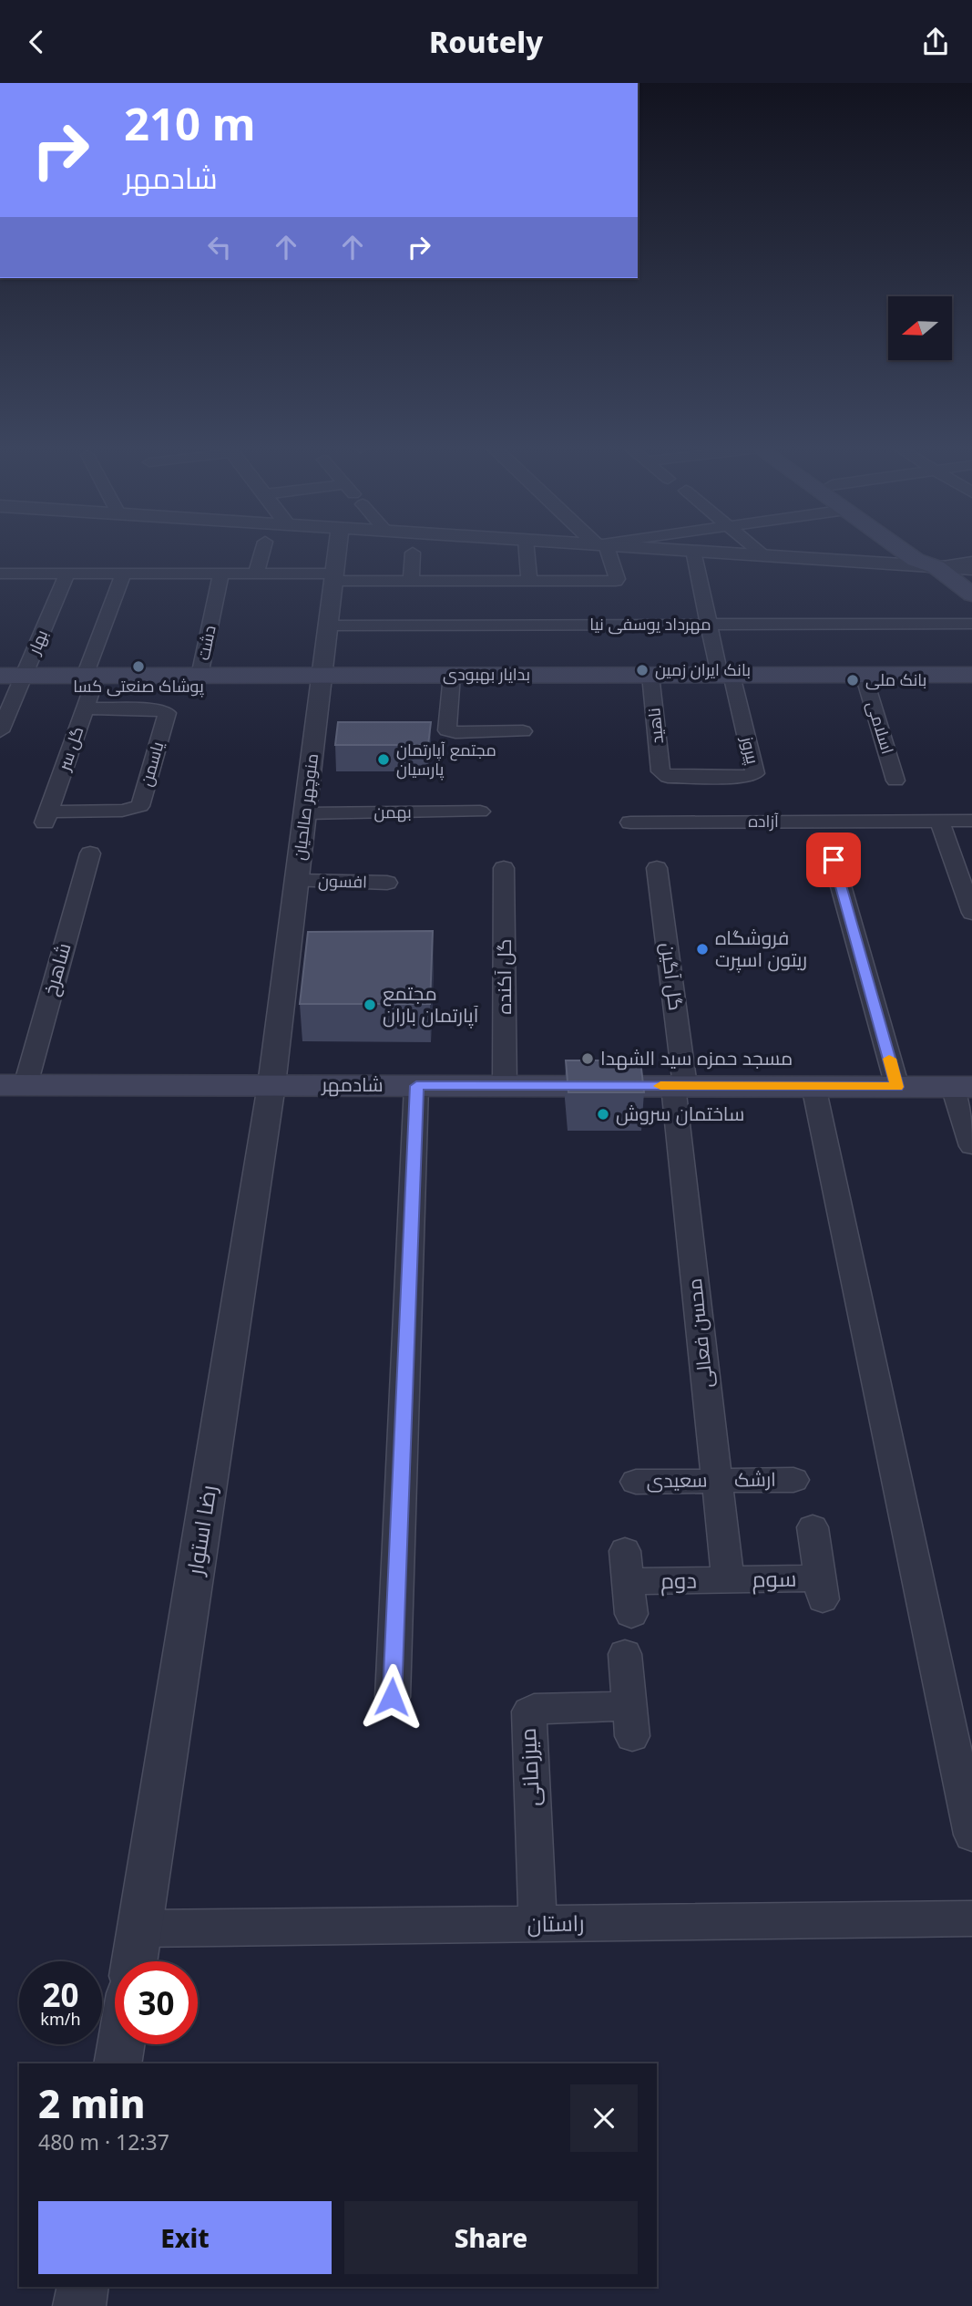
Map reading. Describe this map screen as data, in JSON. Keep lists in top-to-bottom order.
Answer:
{
  "streets": {
    "main road": ["بدایار بهبودی", "شادمهر"],
    "street": [
      "مهرداد یوسفی نیا",
      "بهار",
      "دشت",
      "ناهید",
      "اسلامی",
      "گل سر",
      "پیروز",
      "یاسمن",
      "منوچهر صالحیان",
      "بهمن",
      "آزاده",
      "افسون",
      "شاهرخ",
      "گل آکنده",
      "گل آگین",
      "محسن فعالی",
      "ارشک",
      "سعیدی",
      "رضا استوار",
      "سوم",
      "دوم",
      "میرزمانی",
      "راستان"
    ]
  },
  "crossings": [
    ["مهرداد یوسفی نیا", "منوچهر صالحیان"],
    ["بهار", "بدایار بهبودی"],
    ["دشت", "بدایار بهبودی"],
    ["بدایار بهبودی", "ناهید"],
    ["بدایار بهبودی", "اسلامی"],
    ["بدایار بهبودی", "گل سر"],
    ["بدایار بهبودی", "پیروز"],
    ["بدایار بهبودی", "منوچهر صالحیان"],
    ["ناهید", "پیروز"],
    ["گل سر", "یاسمن"],
    ["منوچهر صالحیان", "بهمن"],
    ["منوچهر صالحیان", "افسون"],
    ["منوچهر صالحیان", "شادمهر"],
    ["منوچهر صالحیان", "رضا استوار"],
    ["شاهرخ", "شادمهر"],
    ["گل آکنده", "شادمهر"],
    ["گل آگین", "شادمهر"],
    ["گل آگین", "محسن فعالی"],
    ["شادمهر", "محسن فعالی"],
    ["شادمهر", "رضا استوار"],
    ["محسن فعالی", "ارشک"],
    ["محسن فعالی", "سعیدی"],
    ["محسن فعالی", "سوم"],
    ["محسن فعالی", "دوم"],
    ["ارشک", "سعیدی"],
    ["رضا استوار", "راستان"],
    ["سوم", "دوم"],
    ["میرزمانی", "راستان"]
  ],
  "places": [
    "پوشاک صنعتی کسا",
    "بانک ایران زمین",
    "بانک ملی",
    "مجتمع آپارتمان پارسیان",
    "فروشگاه ریتون اسپرت",
    "مجتمع آپارتمان باران",
    "مسجد حمزه سید الشهدا",
    "ساختمان سروش"
  ],
  "north": "left",
  "page": {
    "header": "Routely",
    "turn": ["210 m", "شادمهر"],
    "speed": "20 km/h",
    "limit": "30",
    "heading": ["2 min", "480 m · 12:37"],
    "buttons": ["Exit", "Share"]
  }
}
